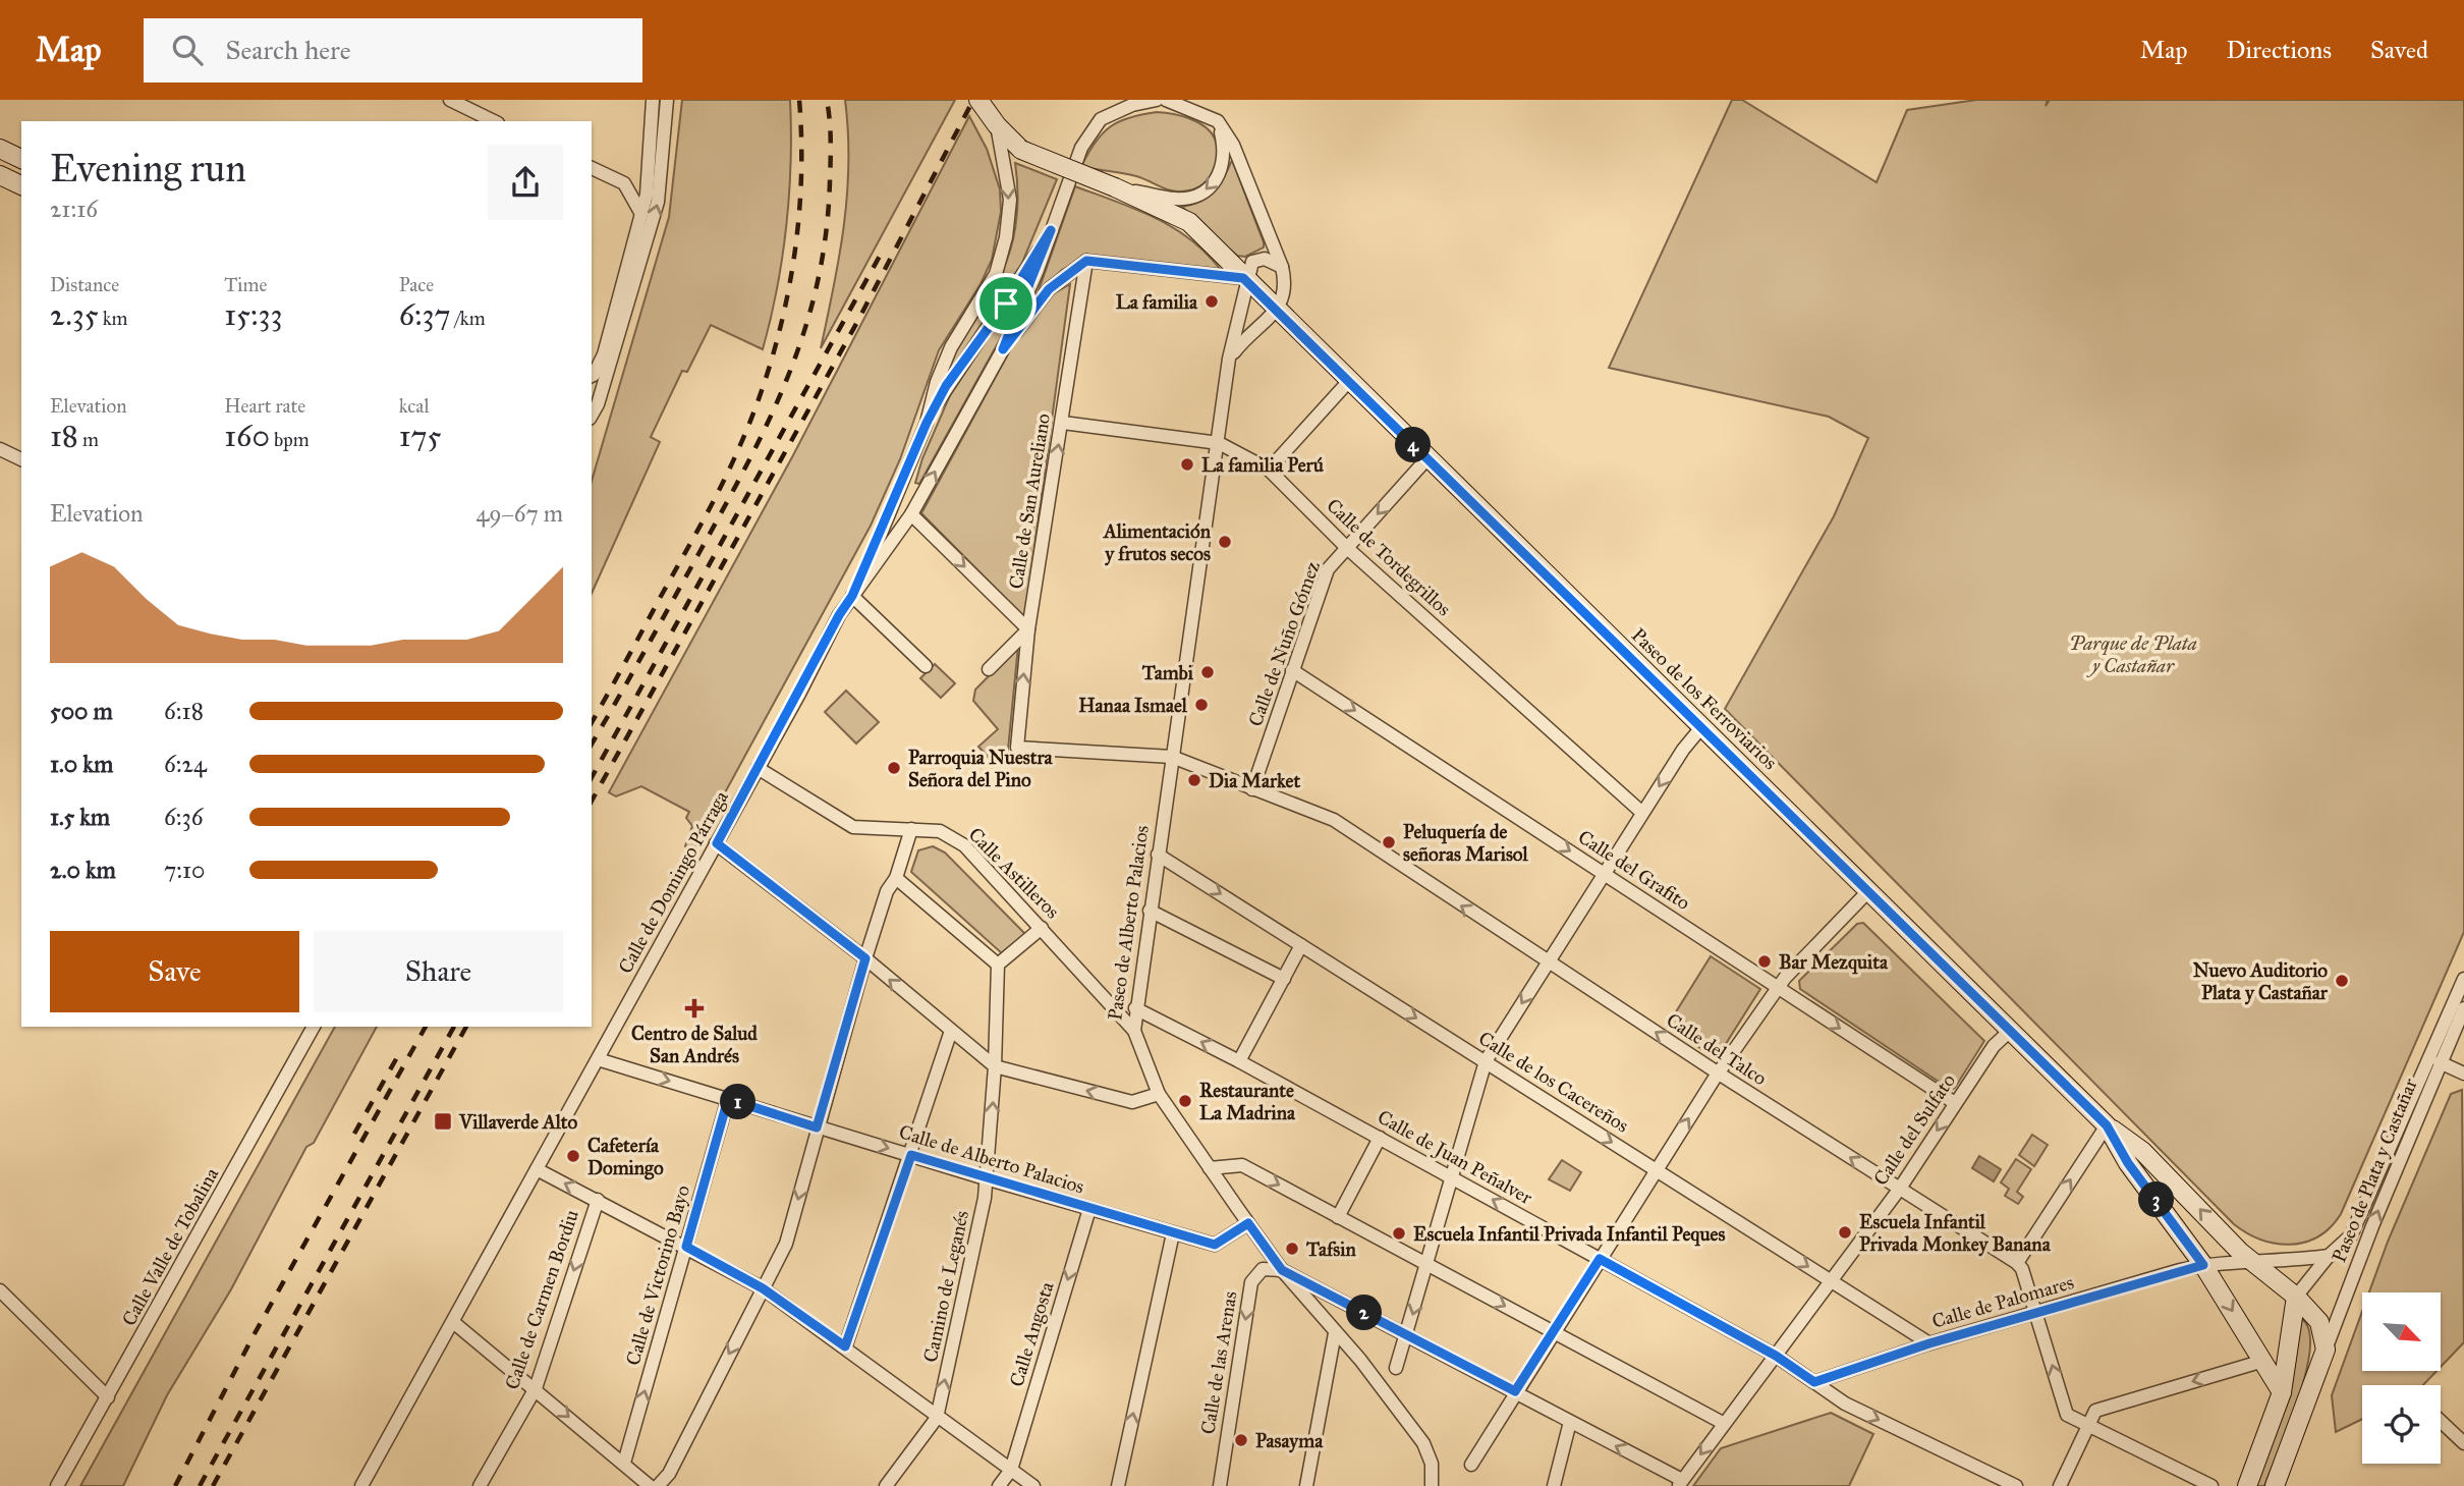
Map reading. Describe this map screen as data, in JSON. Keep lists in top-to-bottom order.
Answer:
{
  "streets": {
    "main road": ["Paseo de los Ferroviarios"],
    "street": [
      "Calle de San Aureliano",
      "Calle de Tordegrillos",
      "Calle de Nuño Gómez",
      "Calle del Grafito",
      "Calle Astilleros",
      "Calle de Domingo Párraga",
      "Paseo de Alberto Palacios",
      "Calle del Talco",
      "Calle de los Cacereños",
      "Calle del Sulfato",
      "Calle de Juan Peñalver",
      "Calle de Alberto Palacios",
      "Paseo de Plata y Castañar",
      "Calle Valle de Tobalina",
      "Calle de Victorino Bayo",
      "Camino de Leganés",
      "Calle de Carmen Bordiu",
      "Calle de Palomares",
      "Calle Angosta",
      "Calle de las Arenas"
    ]
  },
  "crossings": [
    ["Calle de San Aureliano", "Calle de Tordegrillos"],
    ["Calle de San Aureliano", "Calle del Talco"],
    ["Calle de Tordegrillos", "Calle de Nuño Gómez"],
    ["Calle de Tordegrillos", "Paseo de Alberto Palacios"],
    ["Calle de Nuño Gómez", "Paseo de los Ferroviarios"],
    ["Calle de Nuño Gómez", "Calle del Grafito"],
    ["Calle de Nuño Gómez", "Calle del Talco"],
    ["Paseo de los Ferroviarios", "Paseo de Alberto Palacios"],
    ["Paseo de los Ferroviarios", "Calle del Sulfato"],
    ["Paseo de los Ferroviarios", "Calle de Palomares"],
    ["Calle del Grafito", "Calle del Sulfato"],
    ["Calle Astilleros", "Calle de Domingo Párraga"],
    ["Calle Astilleros", "Paseo de Alberto Palacios"],
    ["Calle de Domingo Párraga", "Calle de Alberto Palacios"],
    ["Paseo de Alberto Palacios", "Calle del Talco"],
    ["Paseo de Alberto Palacios", "Calle de los Cacereños"],
    ["Paseo de Alberto Palacios", "Calle de Juan Peñalver"],
    ["Paseo de Alberto Palacios", "Calle de Alberto Palacios"],
    ["Paseo de Alberto Palacios", "Calle de las Arenas"],
    ["Calle del Talco", "Calle del Sulfato"],
    ["Calle de los Cacereños", "Calle del Sulfato"],
    ["Calle de los Cacereños", "Calle de Palomares"],
    ["Calle del Sulfato", "Calle de Juan Peñalver"],
    ["Calle de Juan Peñalver", "Calle de Palomares"],
    ["Calle de Alberto Palacios", "Calle de Victorino Bayo"],
    ["Calle de Alberto Palacios", "Camino de Leganés"],
    ["Calle de Alberto Palacios", "Calle Angosta"],
    ["Paseo de Plata y Castañar", "Calle de Palomares"]
  ],
  "one_way": [
    "Calle de San Aureliano",
    "Calle del Grafito",
    "Calle del Talco",
    "Calle de los Cacereños",
    "Calle de Carmen Bordiu"
  ],
  "parks": ["Parque de Plata y Castañar"],
  "places": {
    "other": [
      "La familia",
      "La familia Perú",
      "Alimentación y frutos secos",
      "Tambi",
      "Hanaa Ismael",
      "Parroquia Nuestra Señora del Pino",
      "Dia Market",
      "Peluquería de señoras Marisol",
      "Bar Mezquita",
      "Nuevo Auditorio Plata y Castañar",
      "Restaurante La Madrina",
      "Cafetería Domingo",
      "Escuela Infantil Privada Monkey Banana",
      "Escuela Infantil Privada Infantil Peques",
      "Tafsin",
      "Pasayma"
    ],
    "health": ["Centro de Salud San Andrés"],
    "transit": ["Villaverde Alto"]
  },
  "north": "bottom right",
  "page": {
    "header": "Map",
    "search": "Search here",
    "nav": ["Map", "Directions", "Saved"],
    "heading": ["Evening run", "21:16"],
    "stats": [
      ["Distance", "2.35 km"],
      ["Time", "15:33"],
      ["Pace", "6:37 /km"],
      ["Elevation", "18 m"],
      ["Heart rate", "160 bpm"],
      ["kcal", "175"]
    ],
    "pins": [
      "4",
      "1",
      "3",
      "2"
    ],
    "chart": ["Elevation", "49–67 m"],
    "list": [
      {
        "name": "500 m",
        "note": "6:18"
      },
      {
        "name": "1.0 km",
        "note": "6:24"
      },
      {
        "name": "1.5 km",
        "note": "6:36"
      },
      {
        "name": "2.0 km",
        "note": "7:10"
      }
    ],
    "buttons": ["Save", "Share"]
  }
}
